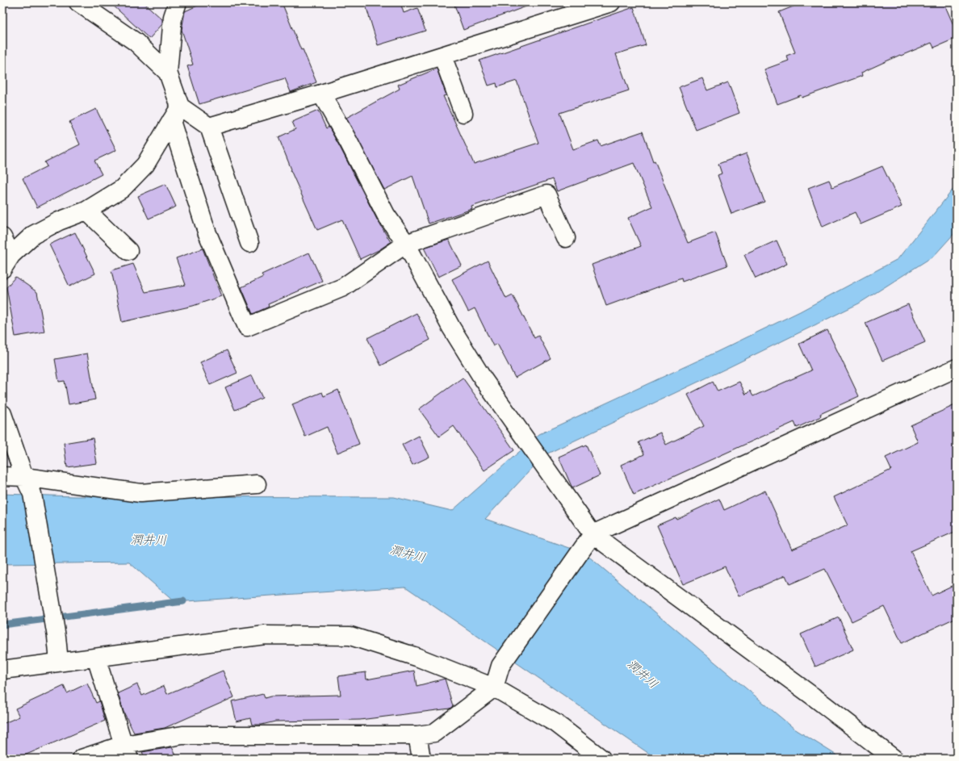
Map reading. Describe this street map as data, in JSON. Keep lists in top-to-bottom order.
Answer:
{
  "water": ["潤井川"]
}
